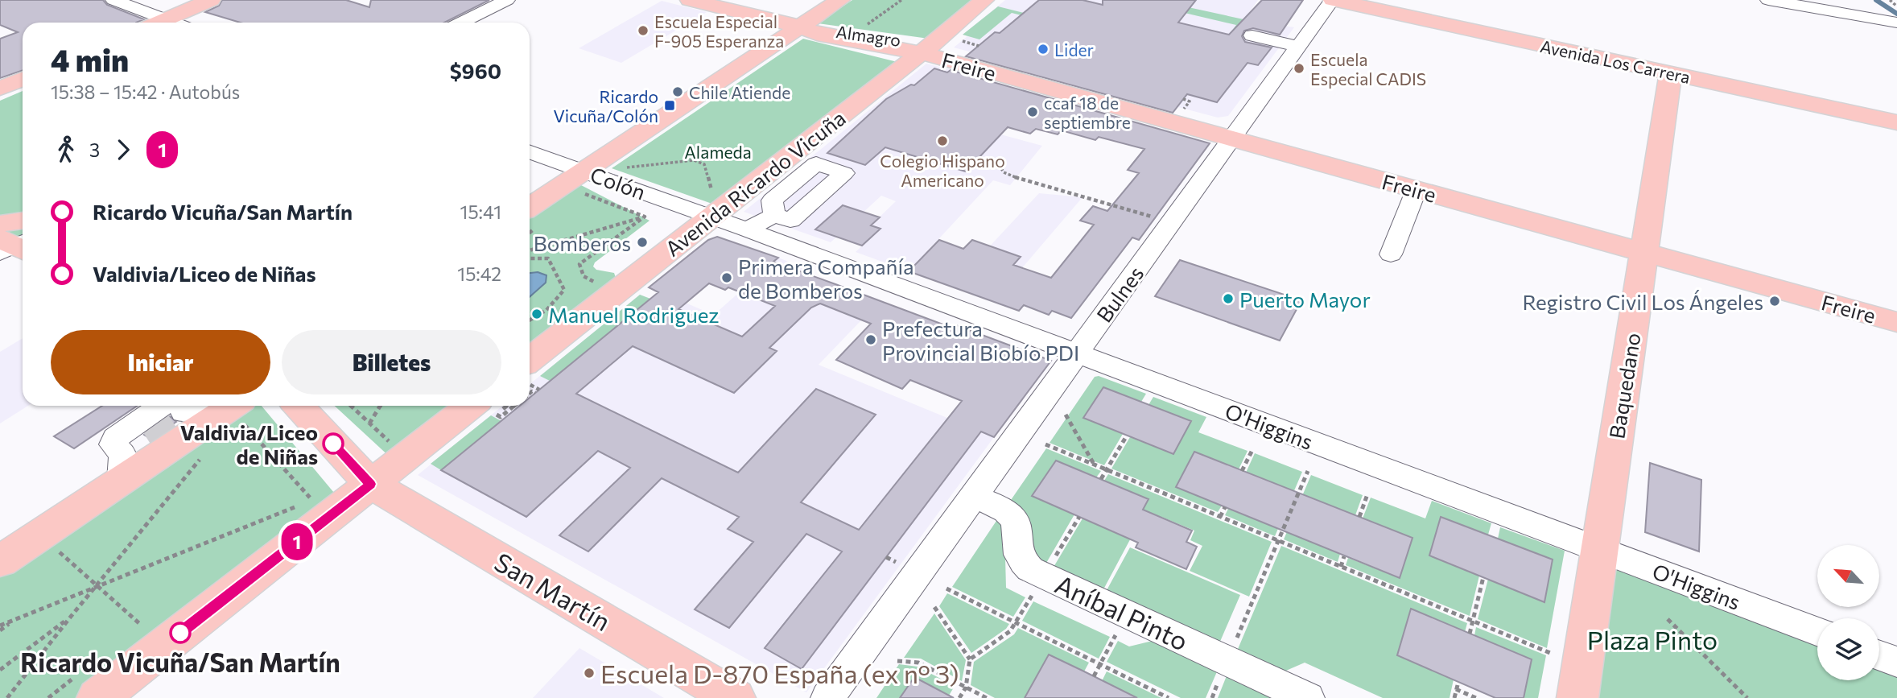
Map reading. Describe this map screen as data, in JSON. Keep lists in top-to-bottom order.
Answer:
{
  "streets": {
    "main road": [
      "Almagro",
      "Avenida Los Carrera",
      "Freire",
      "Avenida Ricardo Vicuña",
      "Baquedano",
      "San Martín"
    ],
    "street": [
      "Colón",
      "Bulnes",
      "O'Higgins",
      "Aníbal Pinto"
    ]
  },
  "crossings": [
    ["Almagro", "Freire"],
    ["Almagro", "Avenida Ricardo Vicuña"],
    ["Avenida Los Carrera", "Bulnes"],
    ["Avenida Los Carrera", "Baquedano"],
    ["Freire", "Avenida Ricardo Vicuña"],
    ["Freire", "Bulnes"],
    ["Freire", "Baquedano"],
    ["Colón", "Avenida Ricardo Vicuña"],
    ["Colón", "O'Higgins"],
    ["Avenida Ricardo Vicuña", "O'Higgins"],
    ["Bulnes", "O'Higgins"],
    ["Bulnes", "Aníbal Pinto"],
    ["Baquedano", "O'Higgins"]
  ],
  "parks": ["Alameda", "Plaza Pinto"],
  "places": {
    "other": [
      "Escuela Especial F-905 Esperanza",
      "Lider",
      "Escuela Especial CADIS",
      "Chile Atiende",
      "ccaf 18 de septiembre",
      "Colegio Hispano Americano",
      "Bomberos",
      "Primera Compañía de Bomberos",
      "Puerto Mayor",
      "Registro Civil Los Ángeles",
      "Manuel Rodriguez",
      "Prefectura Provincial Biobío PDI",
      "Valdivia/Liceo de Niñas",
      "Ricardo Vicuña/San Martín",
      "Escuela D-870 España (ex n° 3)"
    ],
    "transit": ["Ricardo Vicuña/Colón"]
  },
  "lines": ["bus line 1"],
  "north": "top left",
  "page": {
    "on_map": "1",
    "heading": ["4 min", "15:38 – 15:42 · Autobús", "$960"],
    "legs": ["3", "1"],
    "list": [
      {
        "name": "Ricardo Vicuña/San Martín",
        "value": "15:41"
      },
      {
        "name": "Valdivia/Liceo de Niñas",
        "value": "15:42"
      }
    ],
    "buttons": ["Iniciar", "Billetes"]
  }
}
